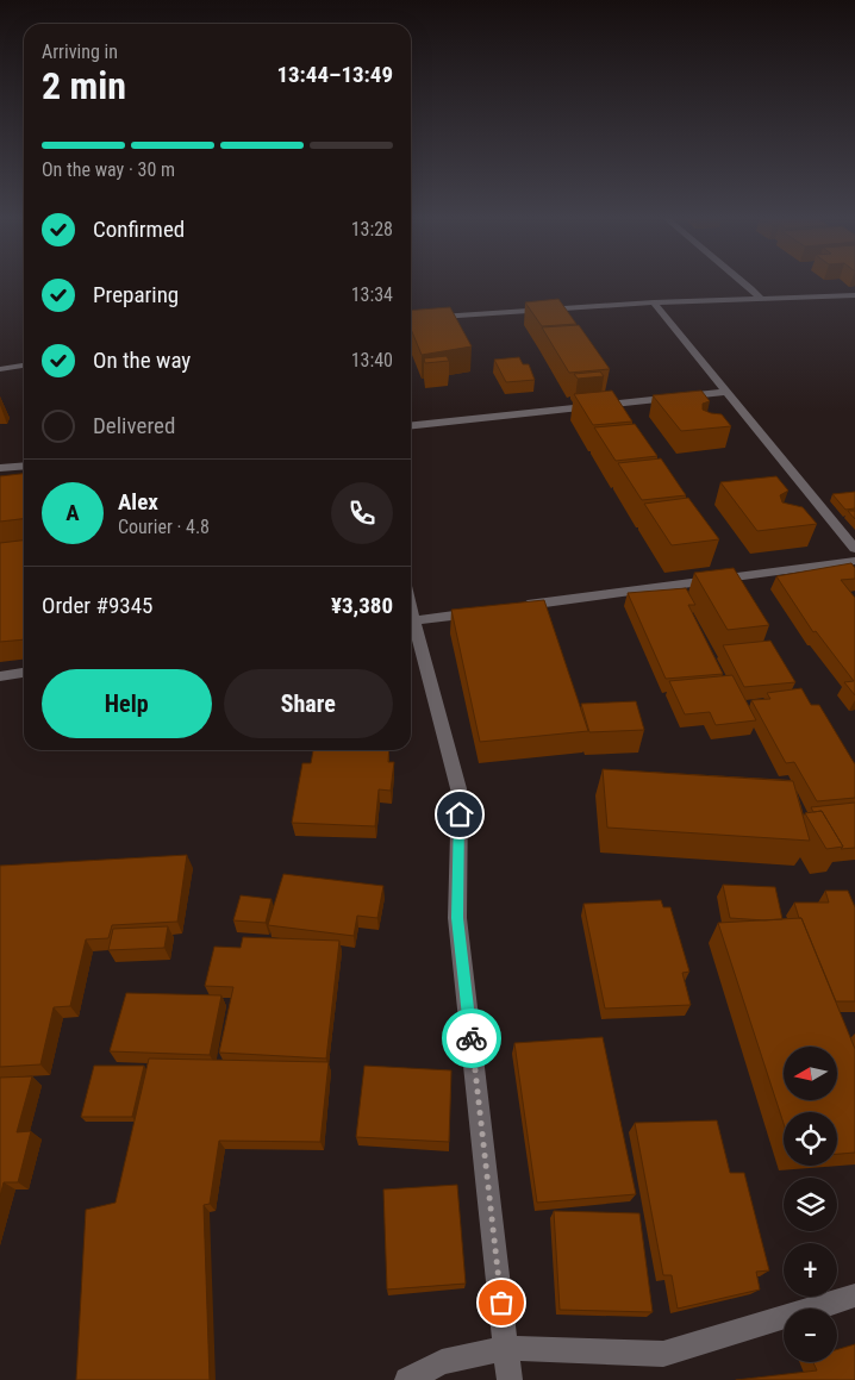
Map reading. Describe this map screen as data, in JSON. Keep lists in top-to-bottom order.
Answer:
{
  "north": "left",
  "page": {
    "heading": ["2 min", "Arriving in", "13:44–13:49"],
    "panel": [
      "Alex",
      "Courier · 4.8",
      "Order #9345",
      "¥3,380"
    ],
    "bar": "On the way · 30 m",
    "list": [
      ["Confirmed", "13:28"],
      ["Preparing", "13:34"],
      ["On the way", "13:40"],
      "Delivered"
    ],
    "round": "A",
    "buttons": ["Help", "Share"],
    "map_buttons": ["+", "−"]
  }
}
